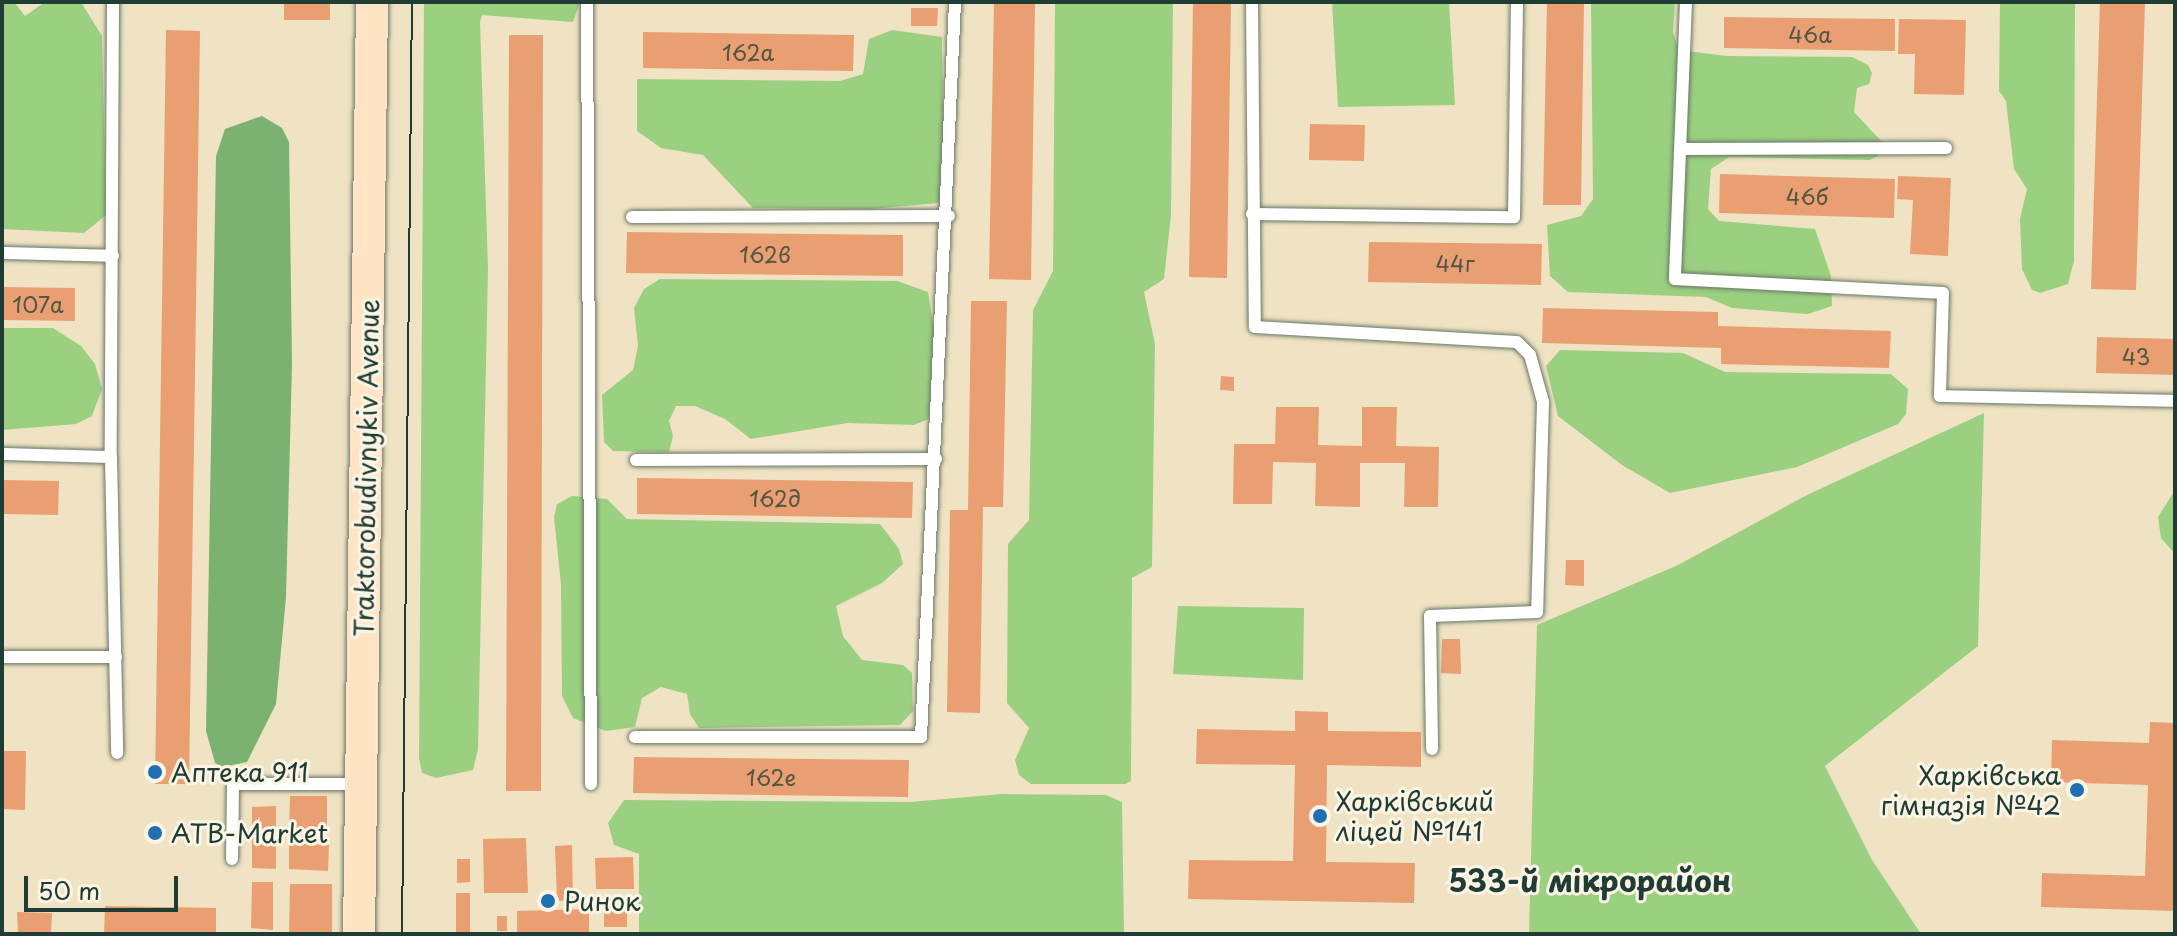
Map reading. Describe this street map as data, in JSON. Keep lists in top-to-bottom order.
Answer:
{
  "streets": {
    "street": ["Traktorobudivnykiv Avenue"]
  },
  "districts": ["533-й мікрорайон"],
  "places": [
    "Аптека 911",
    "Харківська гімназія №42",
    "Харківський ліцей №141",
    "ATB-Market",
    "Ринок"
  ],
  "house_numbers": [
    "46а",
    "162а",
    "46б",
    "162в",
    "44г",
    "107а",
    "43",
    "162д",
    "162е"
  ],
  "scale_bar": "50 m"
}
